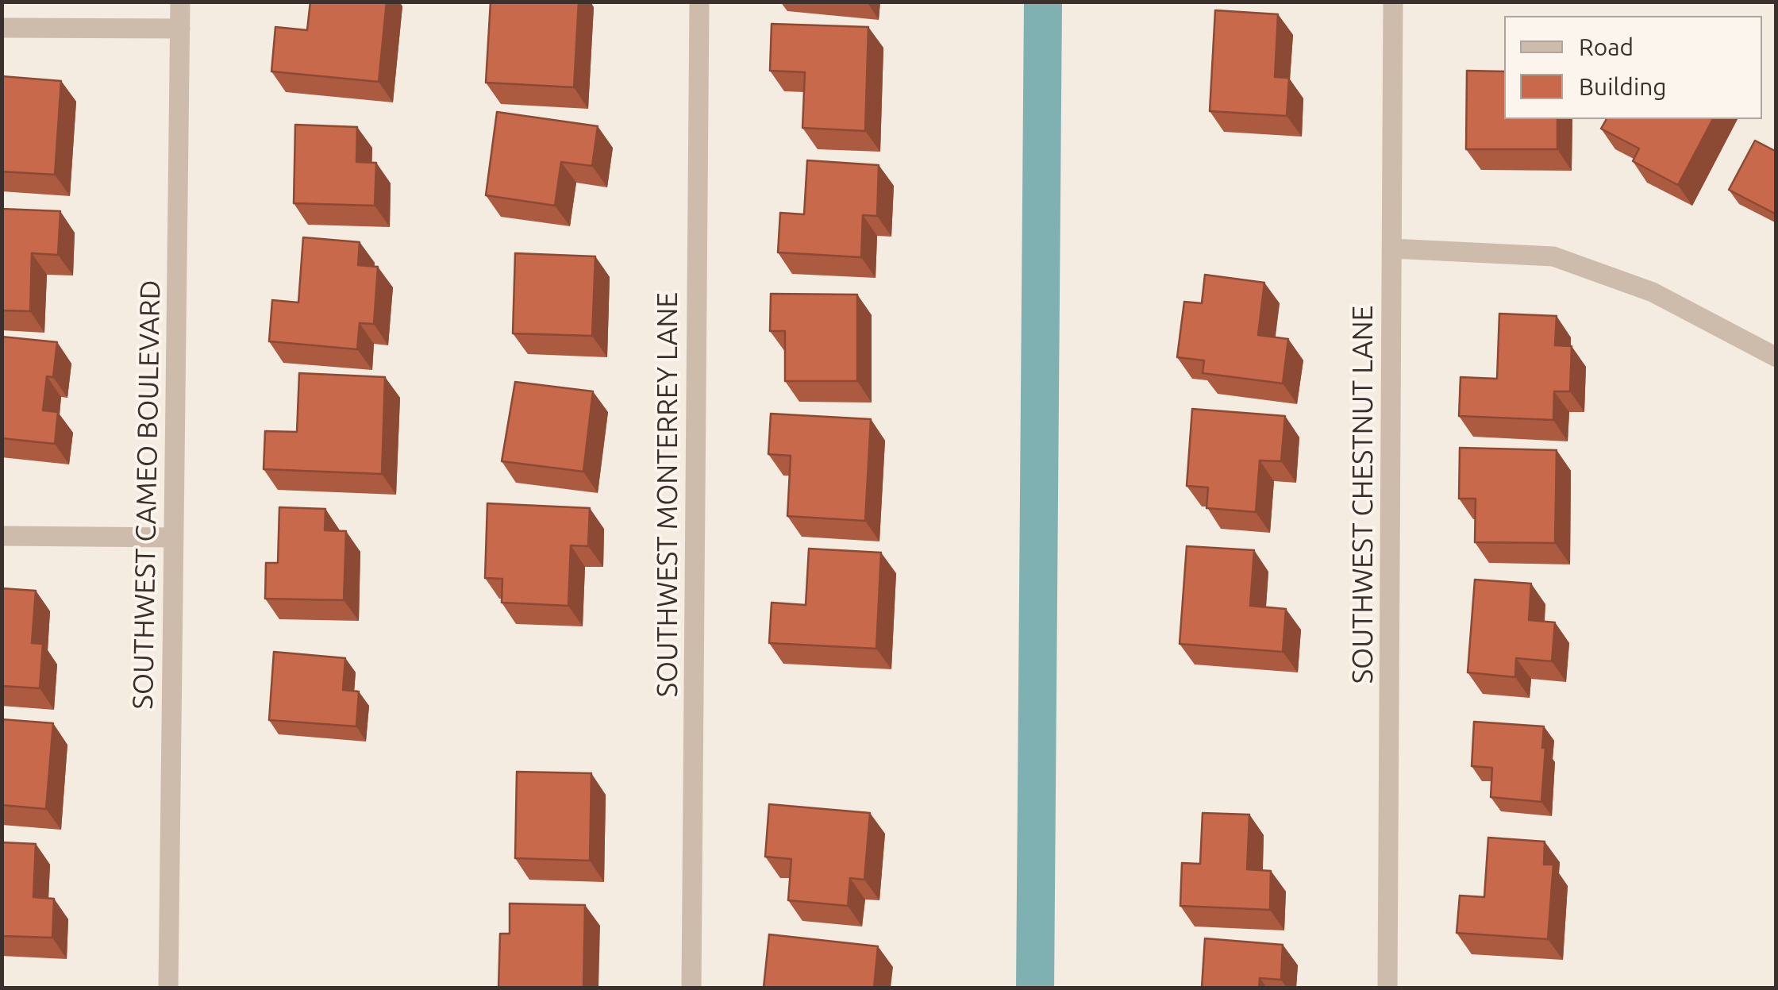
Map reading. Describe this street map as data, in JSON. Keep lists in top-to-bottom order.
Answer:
{
  "streets": {
    "street": ["SOUTHWEST CAMEO BOULEVARD", "SOUTHWEST MONTERREY LANE", "SOUTHWEST CHESTNUT LANE"]
  },
  "legend": ["Road", "Building"]
}
